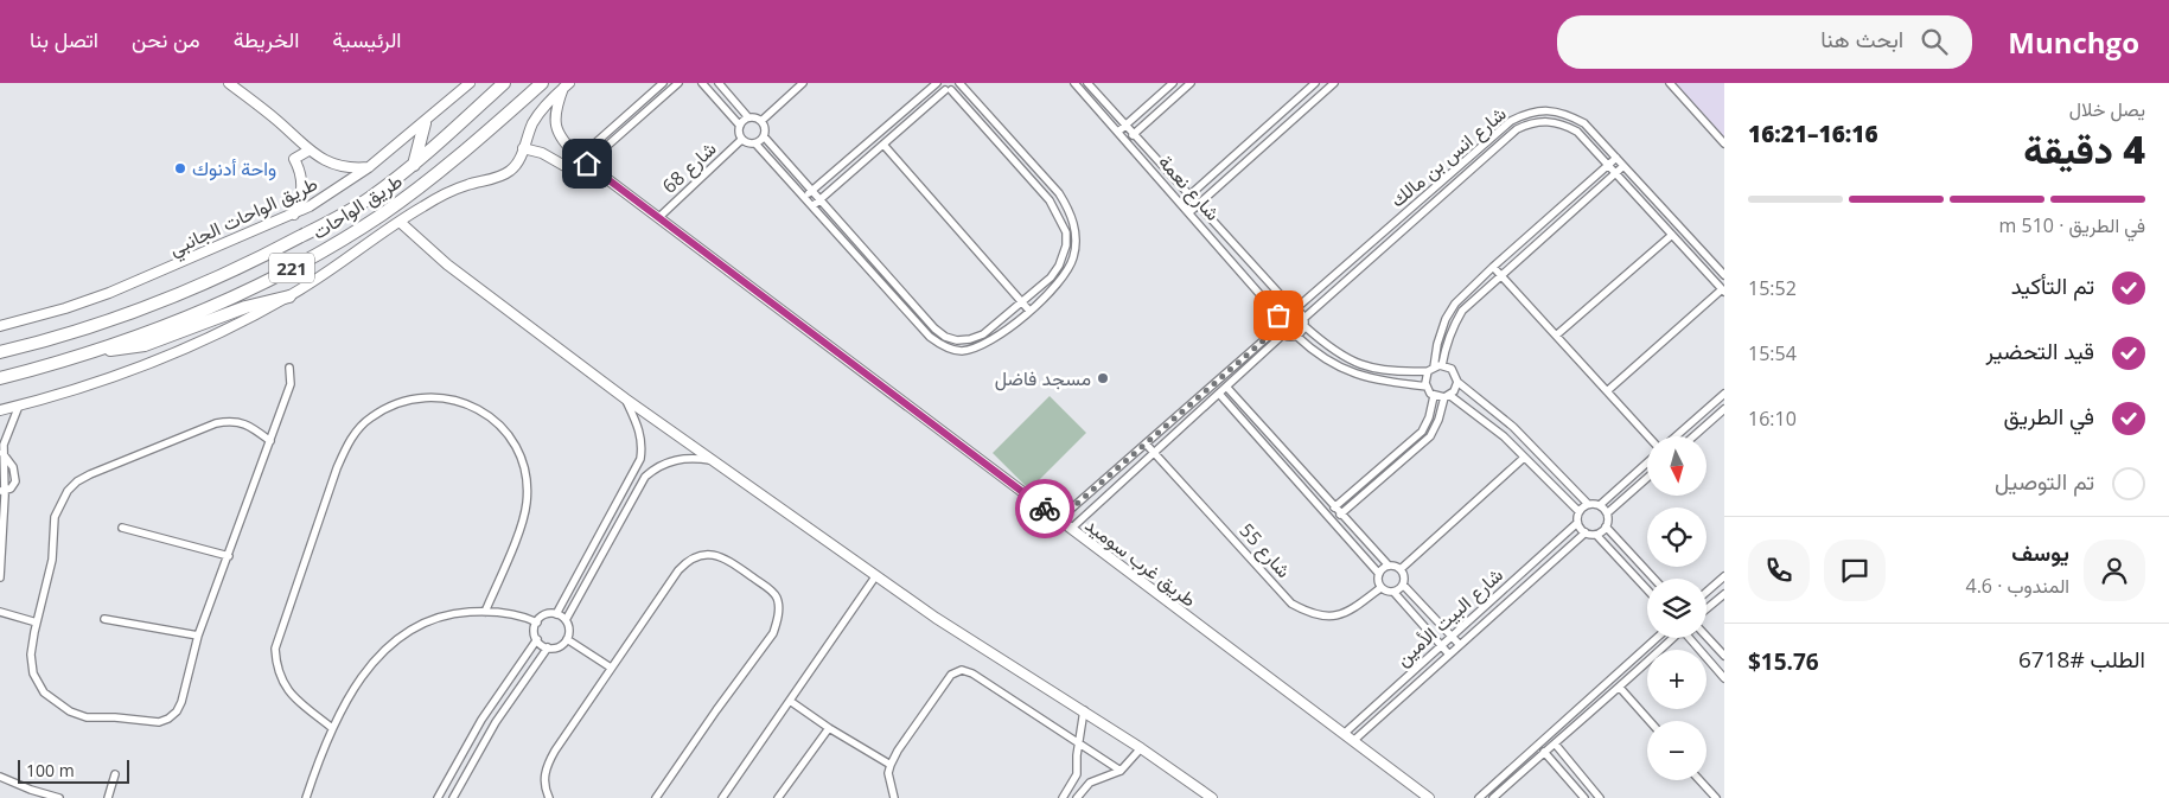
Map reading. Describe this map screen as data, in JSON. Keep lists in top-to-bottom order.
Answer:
{
  "streets": {
    "highway": ["طريق الواحات", "221"],
    "street": [
      "شارع انس بن مالك",
      "شارع 68",
      "شارع نعمة",
      "طريق الواحات الجانبي",
      "شارع 55",
      "طريق غرب سوميد",
      "شارع البيت الأمين"
    ]
  },
  "crossings": [
    ["شارع انس بن مالك", "شارع نعمة"],
    ["شارع 68", "طريق غرب سوميد"],
    ["طريق غرب سوميد", "شارع البيت الأمين"]
  ],
  "places": ["واحة أدنوك", "مسجد فاضل"],
  "scale_bar": "100 m",
  "north": "bottom",
  "page": {
    "header": "Munchgo",
    "search": "ابحث هنا",
    "nav": [
      "الرئيسية",
      "الخريطة",
      "من نحن",
      "اتصل بنا"
    ],
    "heading": ["4 دقيقة", "يصل خلال", "16:16–16:21"],
    "panel": [
      "يوسف",
      "المندوب · 4.6",
      "الطلب #6718",
      "$15.76"
    ],
    "bar": "في الطريق · 510 m",
    "list": [
      ["تم التأكيد", "15:52"],
      ["قيد التحضير", "15:54"],
      ["في الطريق", "16:10"],
      "تم التوصيل"
    ],
    "map_buttons": ["+", "−"],
    "scale": "100 m"
  }
}
